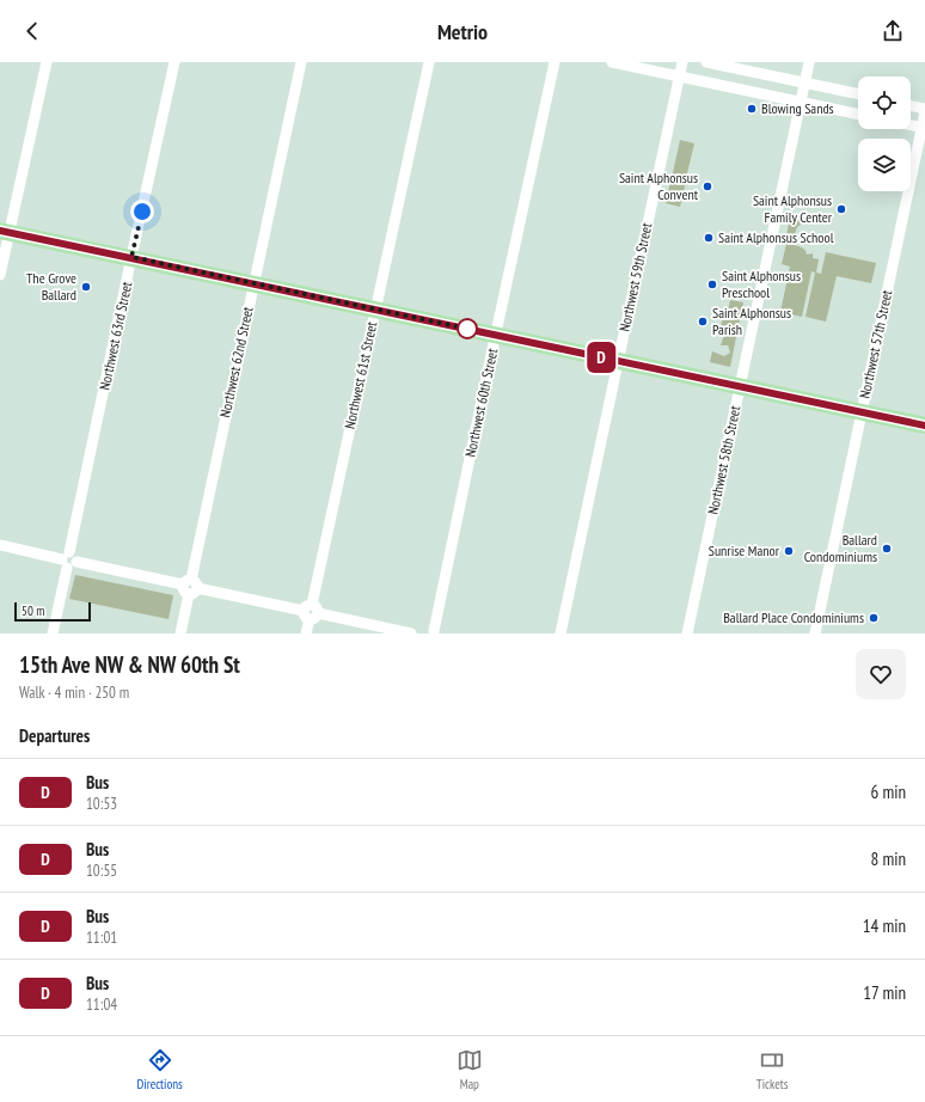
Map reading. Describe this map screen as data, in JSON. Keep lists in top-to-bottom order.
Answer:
{
  "streets": {
    "street": [
      "Northwest 59th Street",
      "Northwest 63rd Street",
      "Northwest 57th Street",
      "Northwest 62nd Street",
      "Northwest 61st Street",
      "Northwest 60th Street",
      "Northwest 58th Street"
    ]
  },
  "places": [
    "Blowing Sands",
    "Saint Alphonsus Convent",
    "Saint Alphonsus Family Center",
    "Saint Alphonsus School",
    "Saint Alphonsus Preschool",
    "The Grove Ballard",
    "Saint Alphonsus Parish",
    "Ballard Condominiums",
    "Sunrise Manor",
    "Ballard Place Condominiums"
  ],
  "lines": ["bus line D"],
  "scale_bar": "50 m",
  "page": {
    "header": "Metrio",
    "on_map": "D",
    "scale": "50 m",
    "heading": [
      ["15th Ave NW & NW 60th St", "Walk · 4 min · 250 m"],
      "Departures"
    ],
    "list": [
      {
        "mark": "D",
        "name": "Bus",
        "note": "10:53",
        "value": "6 min"
      },
      {
        "mark": "D",
        "name": "Bus",
        "note": "10:55",
        "value": "8 min"
      },
      {
        "mark": "D",
        "name": "Bus",
        "note": "11:01",
        "value": "14 min"
      },
      {
        "mark": "D",
        "name": "Bus",
        "note": "11:04",
        "value": "17 min"
      }
    ],
    "tabs": ["Directions", "Map", "Tickets"]
  }
}
